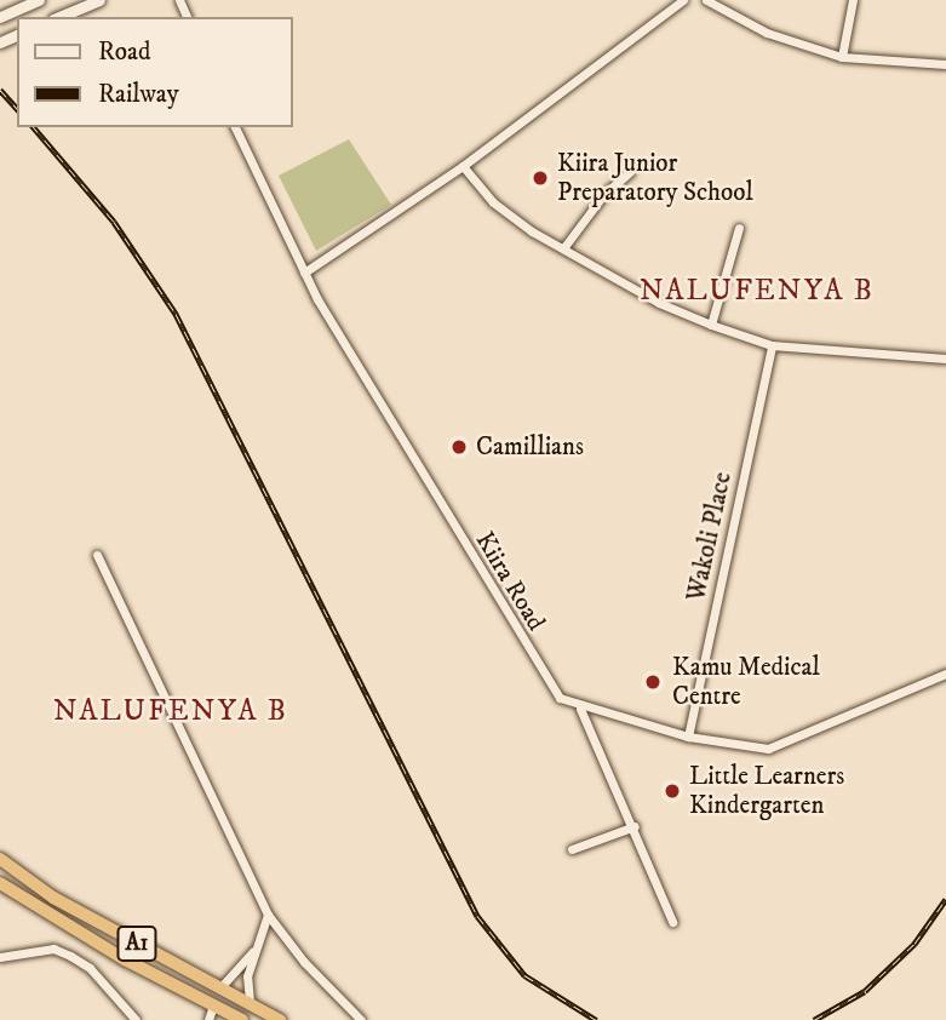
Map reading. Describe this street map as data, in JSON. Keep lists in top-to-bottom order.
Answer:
{
  "streets": {
    "highway": ["A1"],
    "street": ["Wakoli Place", "Kiira Road"]
  },
  "crossings": [
    ["Wakoli Place", "Kiira Road"]
  ],
  "districts": ["NALUFENYA B", "NALUFENYA B"],
  "places": [
    "Kiira Junior Preparatory School",
    "Camillians",
    "Kamu Medical Centre",
    "Little Learners Kindergarten"
  ],
  "legend": ["Road", "Railway"]
}
